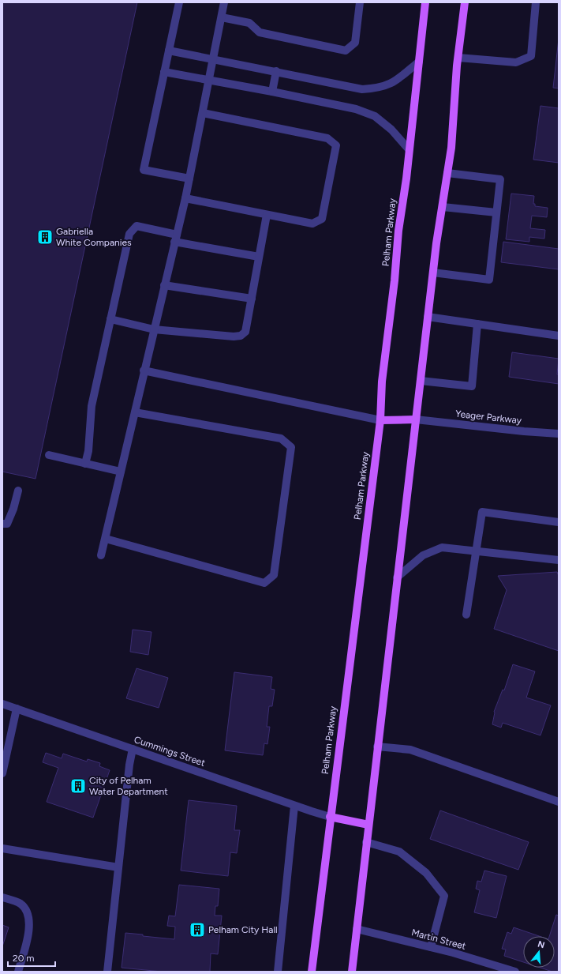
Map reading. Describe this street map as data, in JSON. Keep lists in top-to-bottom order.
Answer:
{
  "streets": {
    "main road": ["Pelham Parkway"],
    "street": ["Yeager Parkway", "Cummings Street", "Martin Street"]
  },
  "crossings": [
    ["Pelham Parkway", "Cummings Street"]
  ],
  "places": {
    "building": ["Gabriella White Companies", "City of Pelham Water Department", "Pelham City Hall"]
  },
  "scale_bar": "20 m",
  "north": "top"
}
